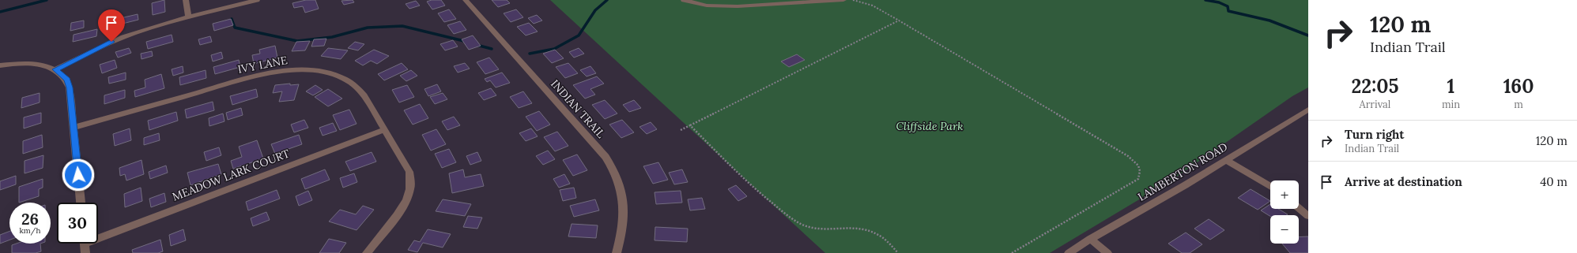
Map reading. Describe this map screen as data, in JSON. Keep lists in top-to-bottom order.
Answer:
{
  "streets": {
    "street": [
      "IVY LANE",
      "INDIAN TRAIL",
      "LAMBERTON ROAD",
      "MEADOW LARK COURT"
    ]
  },
  "crossings": [
    ["IVY LANE", "MEADOW LARK COURT"]
  ],
  "parks": ["Cliffside Park"],
  "page": {
    "turn": ["120 m", "Indian Trail"],
    "eta": [
      "22:05",
      "Arrival",
      "1",
      "min",
      "160",
      "m"
    ],
    "list": [
      {
        "name": "Turn right",
        "note": "Indian Trail",
        "value": "120 m"
      },
      {
        "name": "Arrive at destination",
        "value": "40 m"
      }
    ],
    "map_buttons": ["+", "−"],
    "speed": "26 km/h",
    "limit": "30"
  }
}
